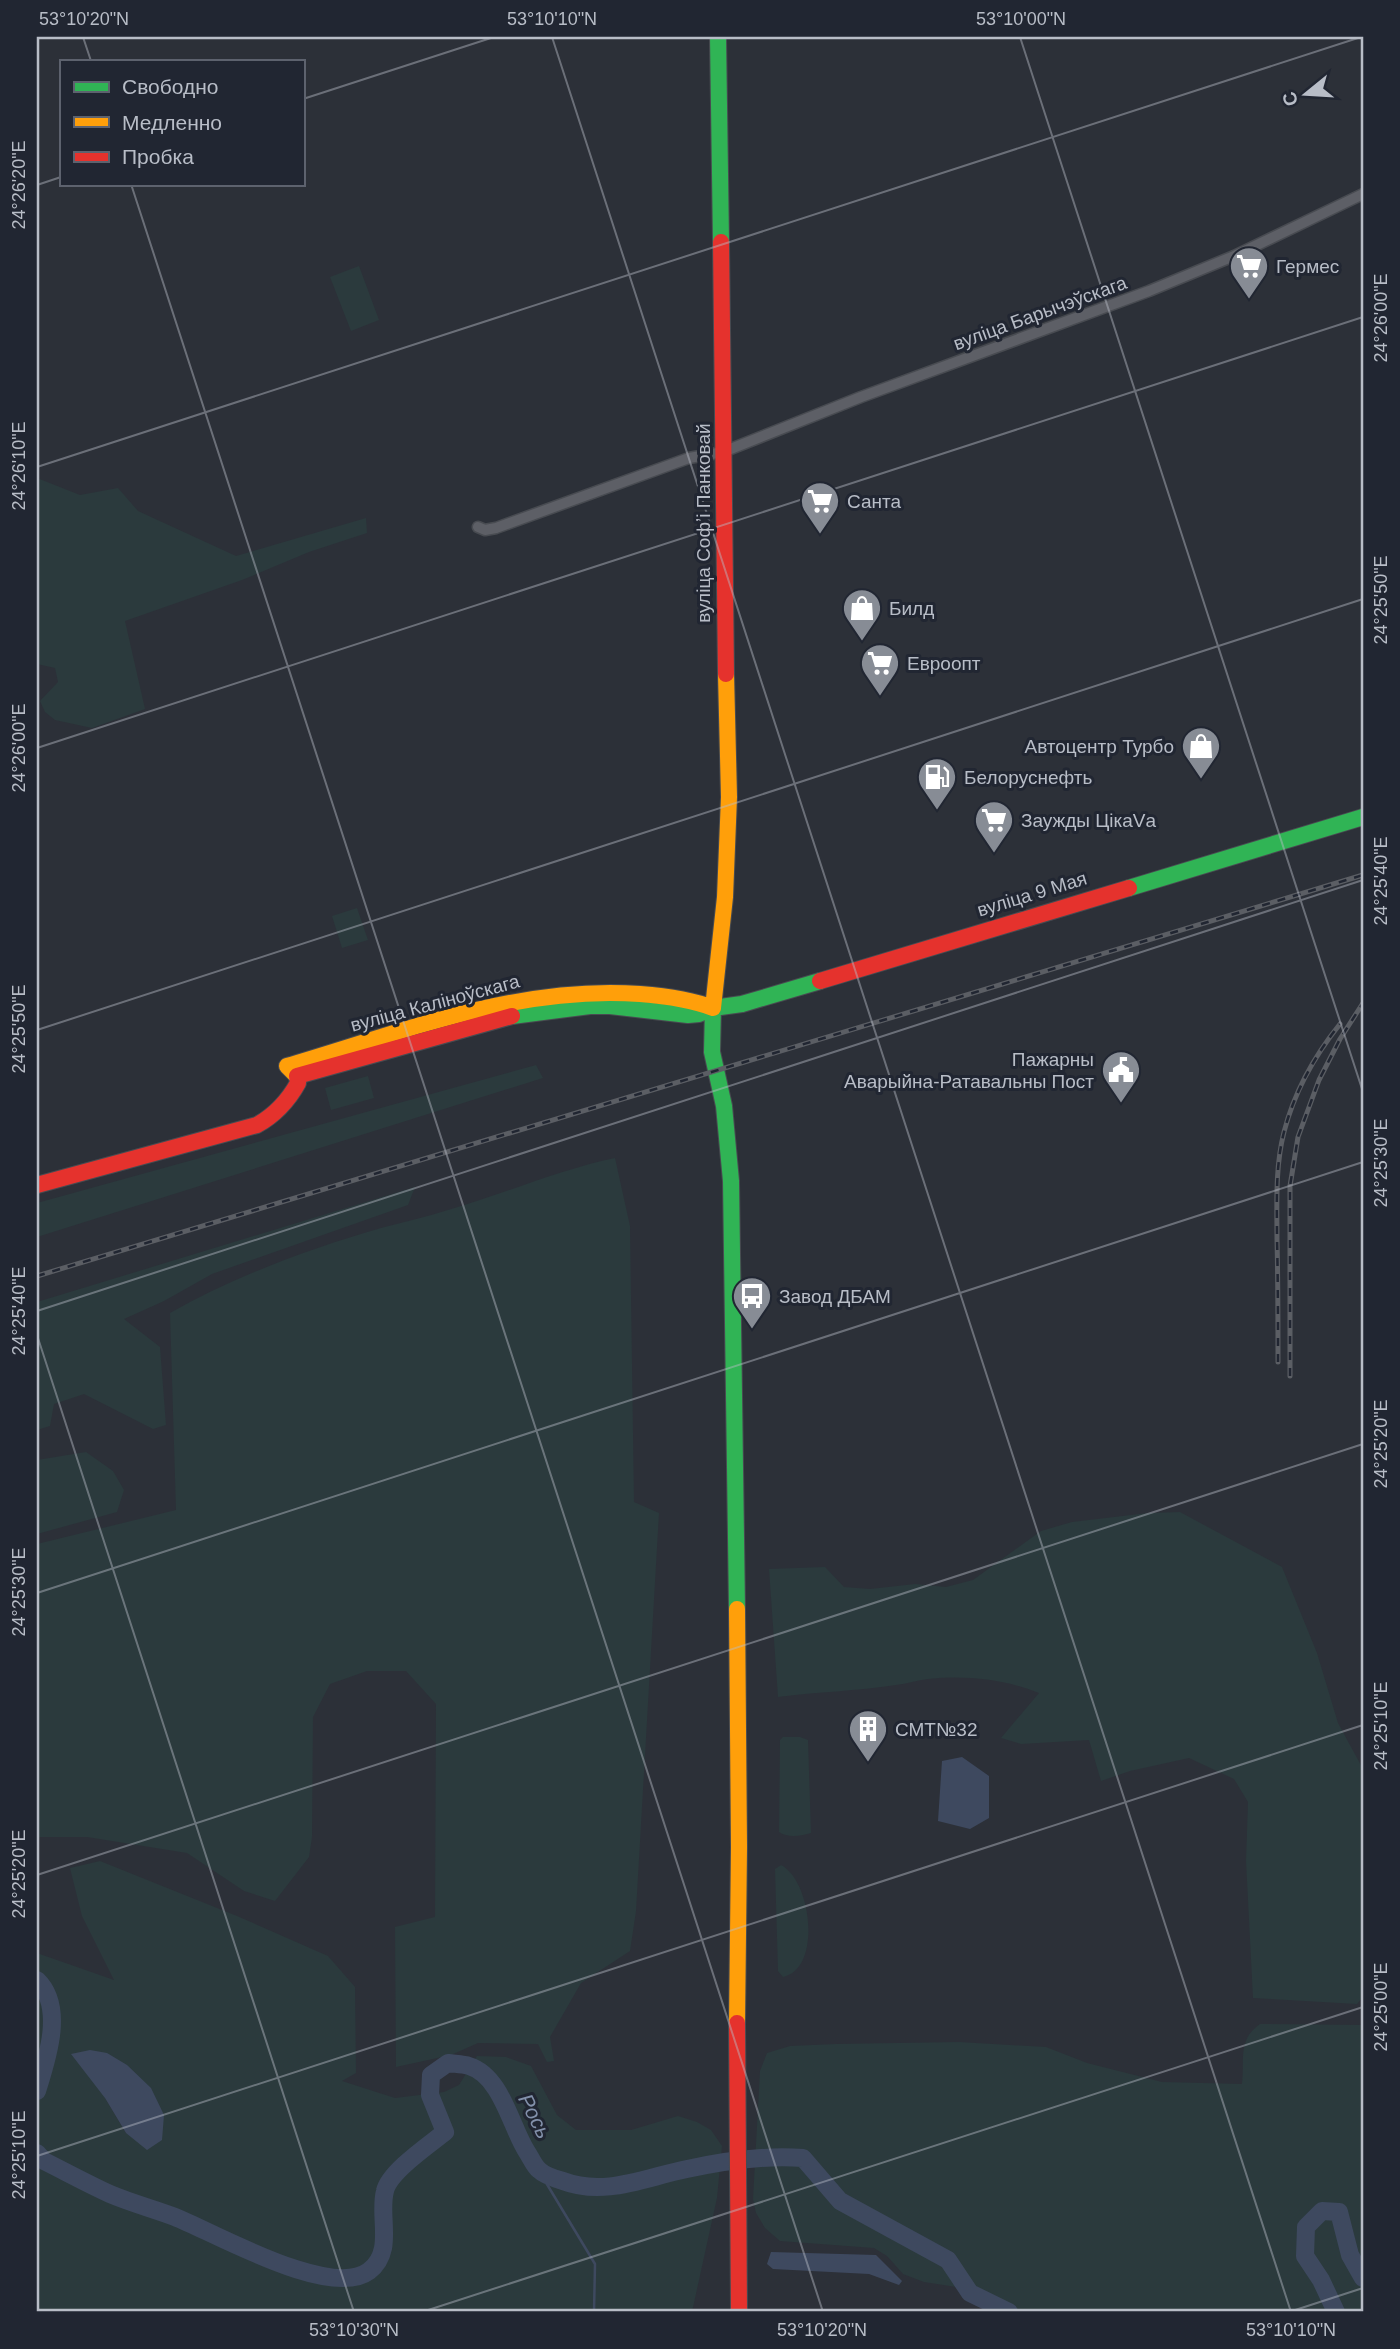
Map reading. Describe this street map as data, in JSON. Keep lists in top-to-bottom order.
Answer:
{
  "streets": {
    "main road": ["вуліца Софʼі Панковай", "вуліца 9 Мая", "вуліца Каліноўскага"],
    "street": ["вуліца Барычэўскага"]
  },
  "crossings": [
    ["вуліца Барычэўскага", "вуліца Софʼі Панковай"],
    ["вуліца Софʼі Панковай", "вуліца 9 Мая"],
    ["вуліца Софʼі Панковай", "вуліца Каліноўскага"],
    ["вуліца 9 Мая", "вуліца Каліноўскага"]
  ],
  "water": ["Рось"],
  "places": {
    "supermarket": [
      "Гермес",
      "Санта",
      "Евроопт",
      "Заужды ЦікаVа"
    ],
    "shop": ["Билд", "Автоцентр Турбо"],
    "fuel station": ["Белоруснефть"],
    "public building": ["Пажарны Аварыйна-Ратавальны Пост"],
    "bus stop": ["Завод ДБАМ"],
    "building": ["СМТ№32"]
  },
  "legend": ["Свободно", "Медленно", "Пробка"],
  "north": "left",
  "coordinates": [
    "53°10'20\"N",
    "53°10'10\"N",
    "53°10'00\"N",
    "24°26'20\"E",
    "24°26'00\"E",
    "24°26'10\"E",
    "24°25'50\"E",
    "24°25'40\"E",
    "24°25'30\"E",
    "24°25'20\"E",
    "24°25'10\"E",
    "24°25'00\"E",
    "53°10'30\"N"
  ]
}
